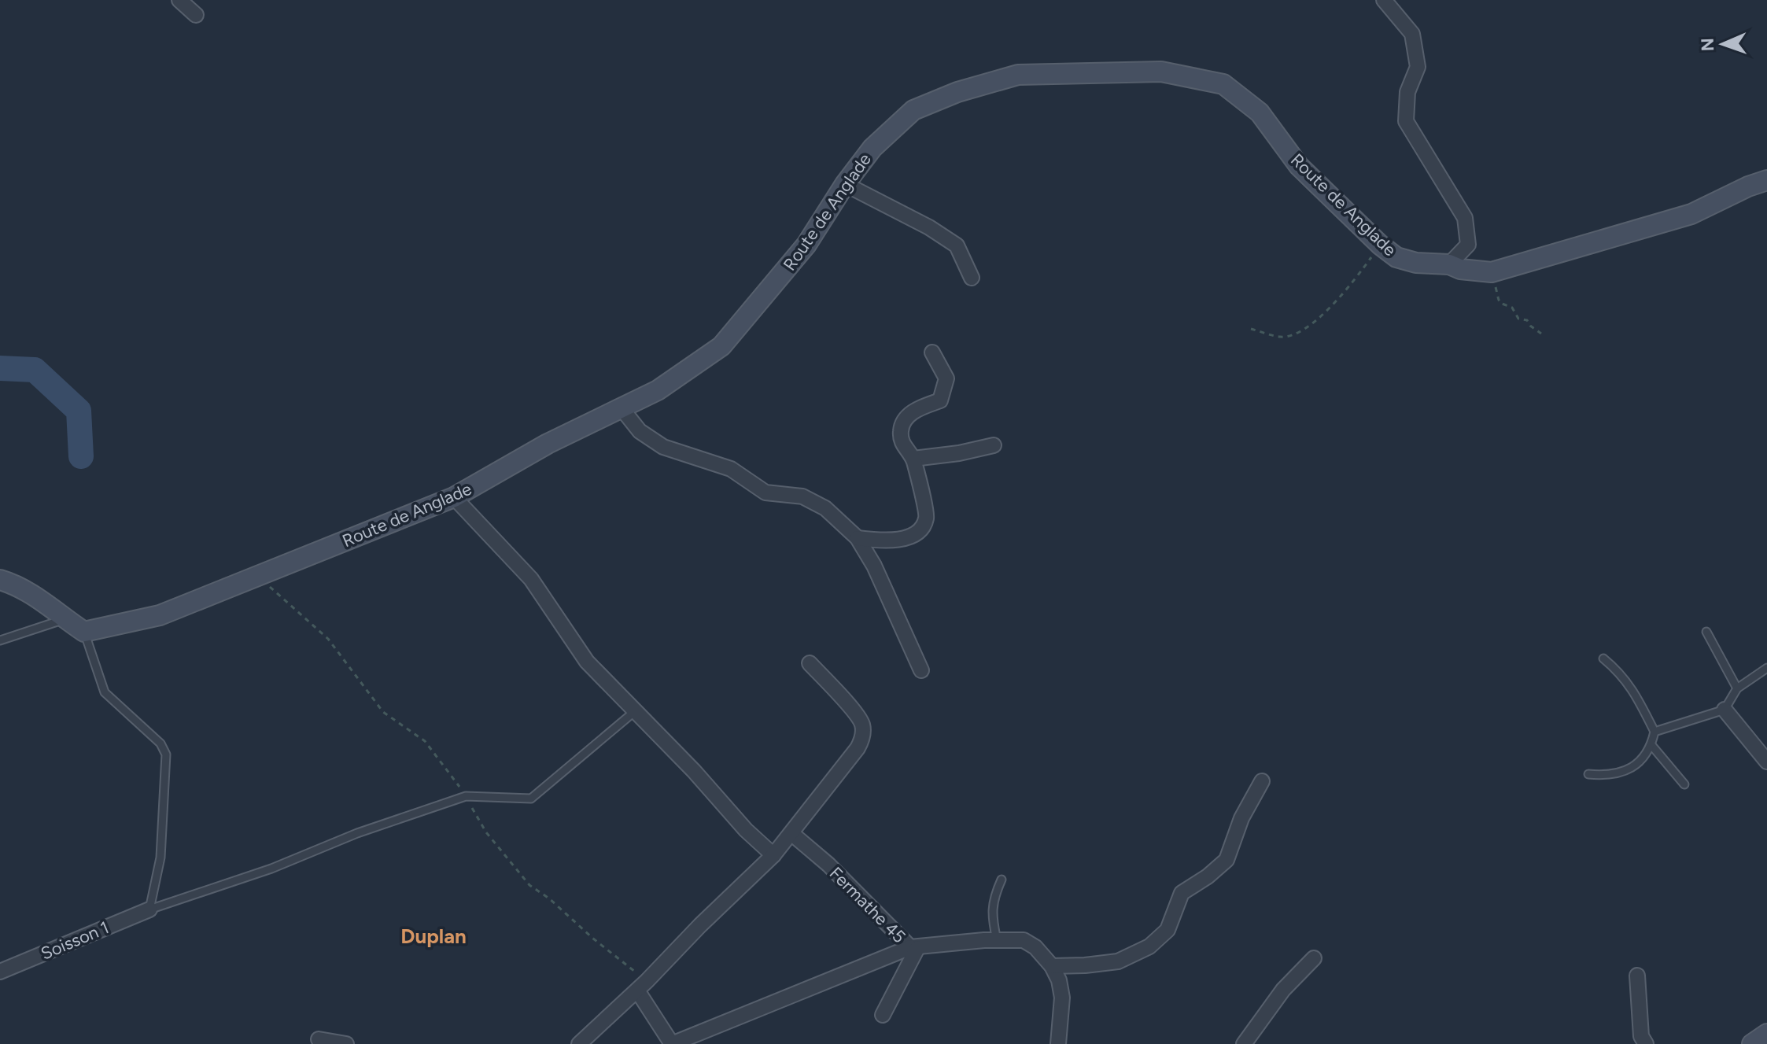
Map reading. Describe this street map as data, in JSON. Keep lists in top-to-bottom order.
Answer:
{
  "streets": {
    "street": ["Route de Anglade", "Fermathe 45", "Soisson 1"]
  },
  "districts": ["Duplan"],
  "north": "left"
}
